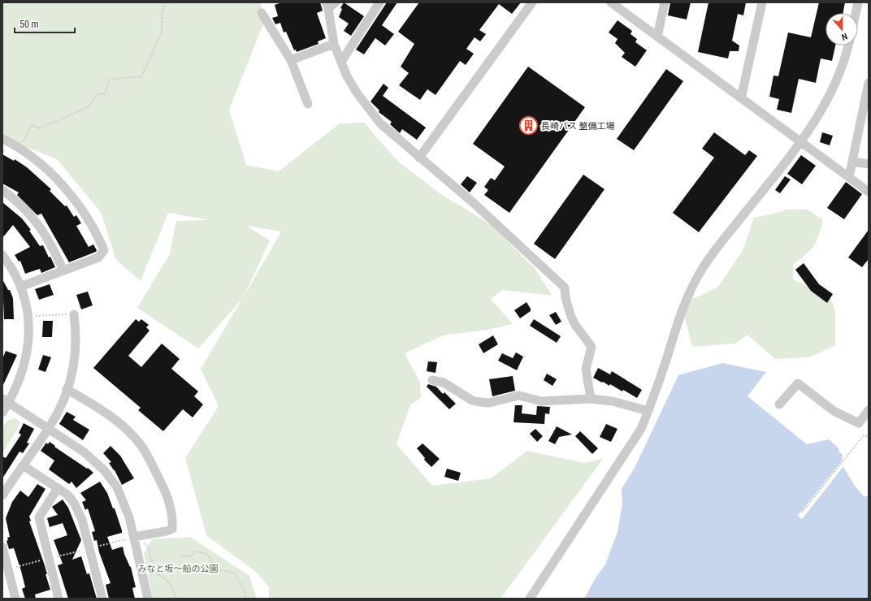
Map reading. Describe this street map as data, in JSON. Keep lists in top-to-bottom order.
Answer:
{
  "parks": ["みなと坂〜船の公園"],
  "places": {
    "building": ["長崎バス 整備工場"]
  },
  "scale_bar": "50 m",
  "north": "bottom"
}
